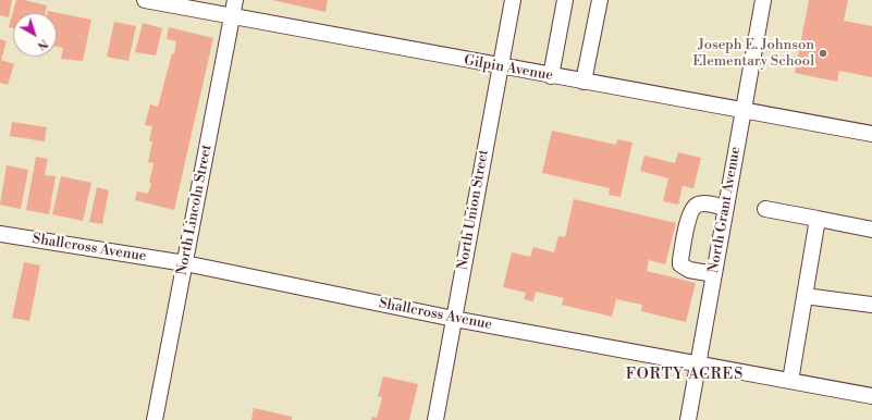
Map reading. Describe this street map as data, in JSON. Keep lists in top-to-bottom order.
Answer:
{
  "streets": {
    "street": [
      "Gilpin Avenue",
      "North Lincoln Street",
      "North Union Street",
      "North Grant Avenue",
      "Shallcross Avenue"
    ]
  },
  "crossings": [
    ["Gilpin Avenue", "North Lincoln Street"],
    ["Gilpin Avenue", "North Union Street"],
    ["Gilpin Avenue", "North Grant Avenue"],
    ["North Lincoln Street", "Shallcross Avenue"],
    ["North Union Street", "Shallcross Avenue"],
    ["North Grant Avenue", "Shallcross Avenue"]
  ],
  "districts": ["FORTY ACRES"],
  "places": ["Joseph E. Johnson Elementary School"],
  "north": "bottom right"
}
